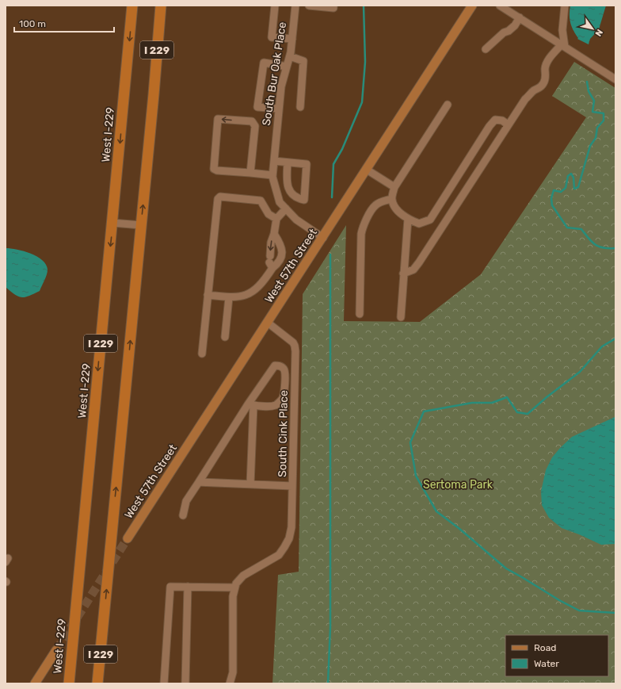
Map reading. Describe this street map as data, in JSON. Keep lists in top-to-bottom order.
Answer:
{
  "streets": {
    "highway": ["I 229", "West I-229"],
    "main road": ["West 57th Street"],
    "street": ["South Bur Oak Place", "South Cink Place"]
  },
  "crossings": [
    ["South Bur Oak Place", "West 57th Street"],
    ["West 57th Street", "South Cink Place"]
  ],
  "parks": ["Sertoma Park"],
  "legend": ["Road", "Water"],
  "scale_bar": "100 m",
  "north": "bottom right"
}
